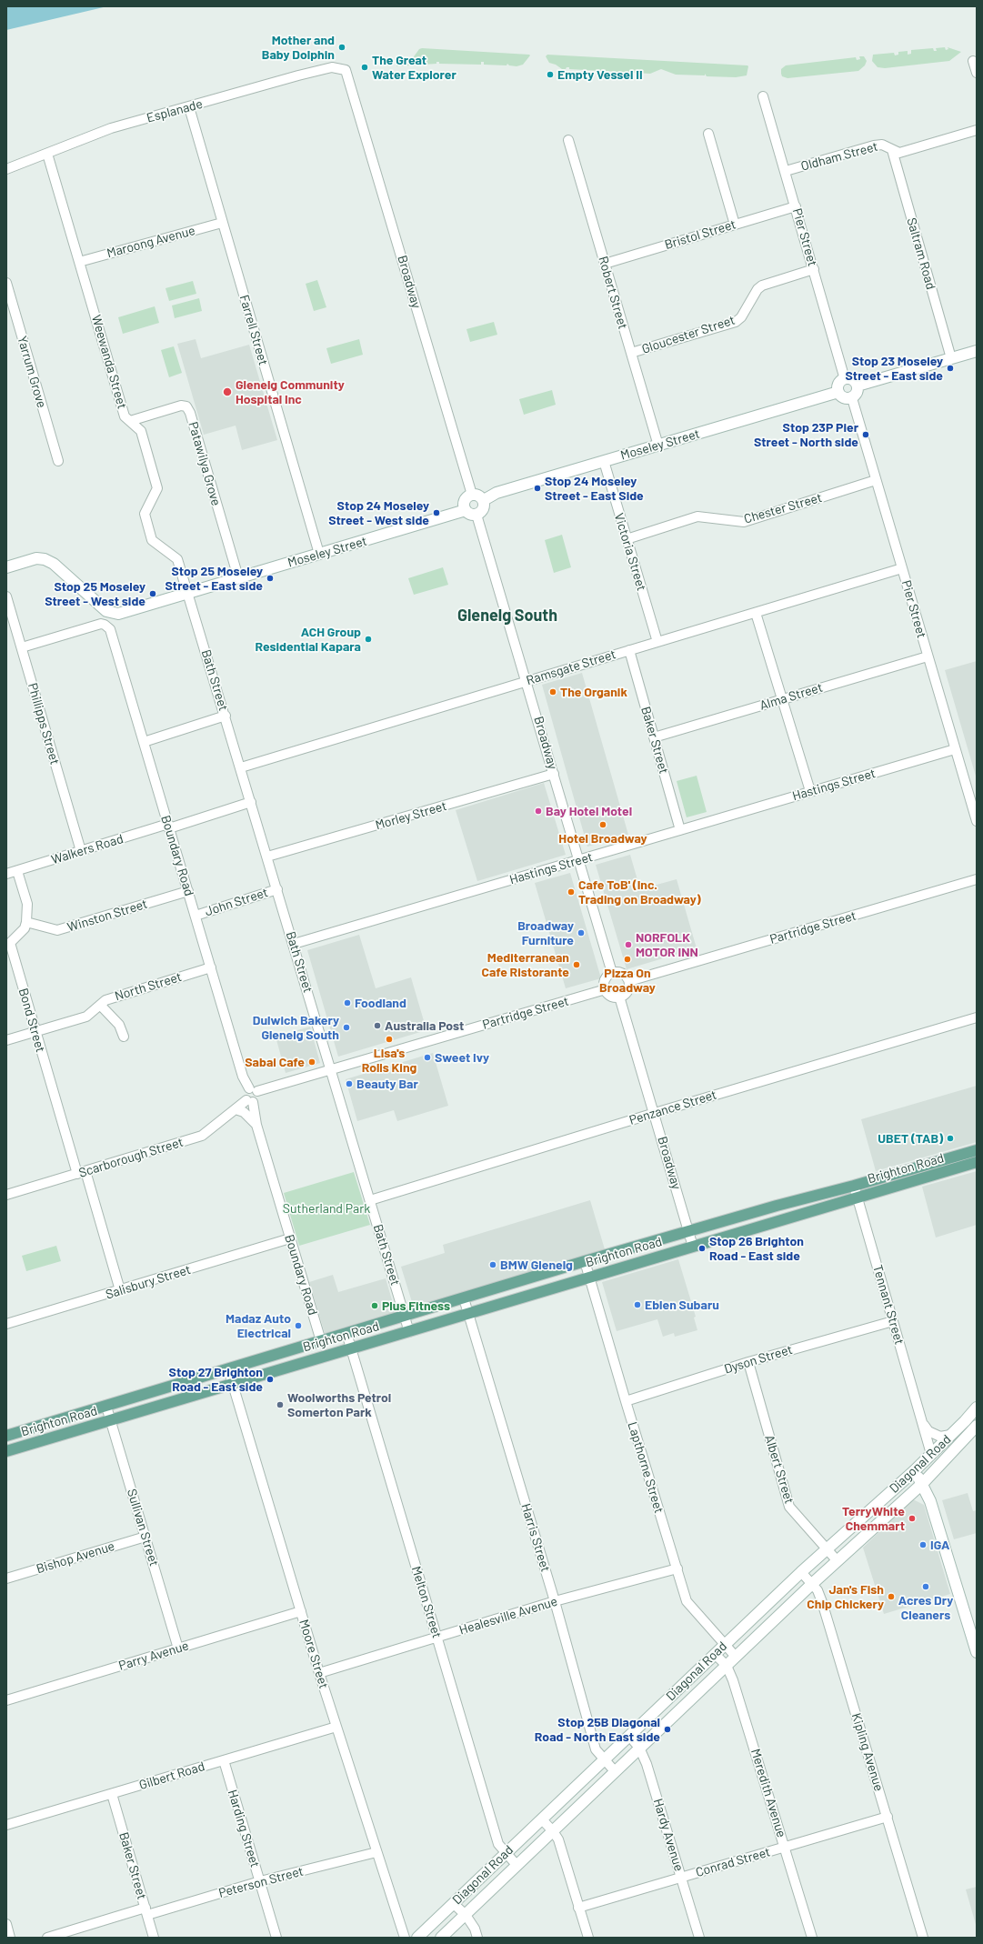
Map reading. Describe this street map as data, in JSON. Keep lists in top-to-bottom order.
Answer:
{
  "streets": {
    "main road": ["Moseley Street", "Brighton Road", "Diagonal Road"],
    "street": [
      "Esplanade",
      "Oldham Street",
      "Bristol Street",
      "Pier Street",
      "Maroong Avenue",
      "Saltram Road",
      "Broadway",
      "Robert Street",
      "Farrell Street",
      "Gloucester Street",
      "Weewanda Street",
      "Yarrum Grove",
      "Patawilya Grove",
      "Chester Street",
      "Victoria Street",
      "Ramsgate Street",
      "Bath Street",
      "Alma Street",
      "Phillipps Street",
      "Baker Street",
      "Hastings Street",
      "Morley Street",
      "Walkers Road",
      "Boundary Road",
      "John Street",
      "Winston Street",
      "Partridge Street",
      "North Street",
      "Bond Street",
      "Penzance Street",
      "Scarborough Street",
      "Salisbury Street",
      "Tennant Street",
      "Dyson Street",
      "Lapthorne Street",
      "Albert Street",
      "Sullivan Street",
      "Harris Street",
      "Bishop Avenue",
      "Melton Street",
      "Healesville Avenue",
      "Moore Street",
      "Parry Avenue",
      "Kipling Avenue",
      "Gilbert Road",
      "Meredith Avenue",
      "Harding Street",
      "Hardy Avenue",
      "Conrad Street",
      "Peterson Street"
    ]
  },
  "crossings": [
    ["Esplanade", "Broadway"],
    ["Esplanade", "Farrell Street"],
    ["Esplanade", "Weewanda Street"],
    ["Oldham Street", "Pier Street"],
    ["Oldham Street", "Saltram Road"],
    ["Bristol Street", "Pier Street"],
    ["Bristol Street", "Robert Street"],
    ["Pier Street", "Gloucester Street"],
    ["Pier Street", "Moseley Street"],
    ["Pier Street", "Chester Street"],
    ["Pier Street", "Ramsgate Street"],
    ["Pier Street", "Alma Street"],
    ["Pier Street", "Hastings Street"],
    ["Maroong Avenue", "Farrell Street"],
    ["Maroong Avenue", "Weewanda Street"],
    ["Broadway", "Moseley Street"],
    ["Broadway", "Ramsgate Street"],
    ["Broadway", "Hastings Street"],
    ["Broadway", "Morley Street"],
    ["Broadway", "Partridge Street"],
    ["Broadway", "Penzance Street"],
    ["Broadway", "Brighton Road"],
    ["Robert Street", "Gloucester Street"],
    ["Robert Street", "Moseley Street"],
    ["Farrell Street", "Moseley Street"],
    ["Weewanda Street", "Moseley Street"],
    ["Weewanda Street", "Patawilya Grove"],
    ["Weewanda Street", "Bath Street"],
    ["Moseley Street", "Patawilya Grove"],
    ["Moseley Street", "Victoria Street"],
    ["Moseley Street", "Bath Street"],
    ["Chester Street", "Victoria Street"],
    ["Victoria Street", "Ramsgate Street"],
    ["Ramsgate Street", "Bath Street"],
    ["Ramsgate Street", "Baker Street"],
    ["Bath Street", "Hastings Street"],
    ["Bath Street", "Morley Street"],
    ["Bath Street", "Walkers Road"],
    ["Bath Street", "John Street"],
    ["Bath Street", "Partridge Street"],
    ["Bath Street", "Penzance Street"],
    ["Bath Street", "Brighton Road"],
    ["Alma Street", "Baker Street"],
    ["Phillipps Street", "Walkers Road"],
    ["Phillipps Street", "Boundary Road"],
    ["Baker Street", "Hastings Street"],
    ["Baker Street", "Gilbert Road"],
    ["Baker Street", "Peterson Street"],
    ["Walkers Road", "Boundary Road"],
    ["Boundary Road", "John Street"],
    ["Boundary Road", "Winston Street"],
    ["Boundary Road", "Partridge Street"],
    ["Boundary Road", "North Street"],
    ["Boundary Road", "Scarborough Street"],
    ["Boundary Road", "Brighton Road"],
    ["Boundary Road", "Salisbury Street"],
    ["Winston Street", "Bond Street"],
    ["North Street", "Bond Street"],
    ["Bond Street", "Scarborough Street"],
    ["Bond Street", "Salisbury Street"],
    ["Brighton Road", "Tennant Street"],
    ["Brighton Road", "Lapthorne Street"],
    ["Brighton Road", "Sullivan Street"],
    ["Brighton Road", "Harris Street"],
    ["Brighton Road", "Melton Street"],
    ["Brighton Road", "Moore Street"],
    ["Tennant Street", "Dyson Street"],
    ["Tennant Street", "Diagonal Road"],
    ["Dyson Street", "Lapthorne Street"],
    ["Dyson Street", "Albert Street"],
    ["Diagonal Road", "Lapthorne Street"],
    ["Diagonal Road", "Albert Street"],
    ["Diagonal Road", "Harris Street"],
    ["Diagonal Road", "Melton Street"],
    ["Diagonal Road", "Kipling Avenue"],
    ["Diagonal Road", "Meredith Avenue"],
    ["Diagonal Road", "Hardy Avenue"],
    ["Lapthorne Street", "Healesville Avenue"],
    ["Sullivan Street", "Bishop Avenue"],
    ["Sullivan Street", "Parry Avenue"],
    ["Harris Street", "Healesville Avenue"],
    ["Melton Street", "Healesville Avenue"],
    ["Healesville Avenue", "Moore Street"],
    ["Moore Street", "Parry Avenue"],
    ["Moore Street", "Gilbert Road"],
    ["Moore Street", "Peterson Street"],
    ["Kipling Avenue", "Conrad Street"],
    ["Gilbert Road", "Harding Street"],
    ["Meredith Avenue", "Conrad Street"],
    ["Harding Street", "Peterson Street"],
    ["Hardy Avenue", "Conrad Street"]
  ],
  "districts": ["Glenelg South"],
  "parks": ["Sutherland Park"],
  "places": [
    "Mother and Baby Dolphin",
    "The Great Water Explorer",
    "Empty Vessel II",
    "Stop 23 Moseley Street - East side",
    "Glenelg Community Hospital Inc",
    "Stop 23P Pier Street - North side",
    "Stop 24 Moseley Street - East Side",
    "Stop 24 Moseley Street - West side",
    "Stop 25 Moseley Street - East side",
    "Stop 25 Moseley Street - West side",
    "ACH Group Residential Kapara",
    "The Organik",
    "Bay Hotel Motel",
    "Hotel Broadway",
    "Cafe ToB' (Inc. Trading on Broadway)",
    "Broadway Furniture",
    "NORFOLK MOTOR INN",
    "Pizza On Broadway",
    "Mediterranean Cafe Ristorante",
    "Foodland",
    "Australia Post",
    "Dulwich Bakery Glenelg South",
    "Lisa's Rolls King",
    "Sweet Ivy",
    "Sabai Cafe",
    "Beauty Bar",
    "UBET (TAB)",
    "Stop 26 Brighton Road - East side",
    "BMW Glenelg",
    "Eblen Subaru",
    "Plus Fitness",
    "Madaz Auto Electrical",
    "Stop 27 Brighton Road - East side",
    "Woolworths Petrol Somerton Park",
    "TerryWhite Chemmart",
    "IGA",
    "Acres Dry Cleaners",
    "Jan's Fish Chip Chickery",
    "Stop 25B Diagonal Road - North East side"
  ]
}
